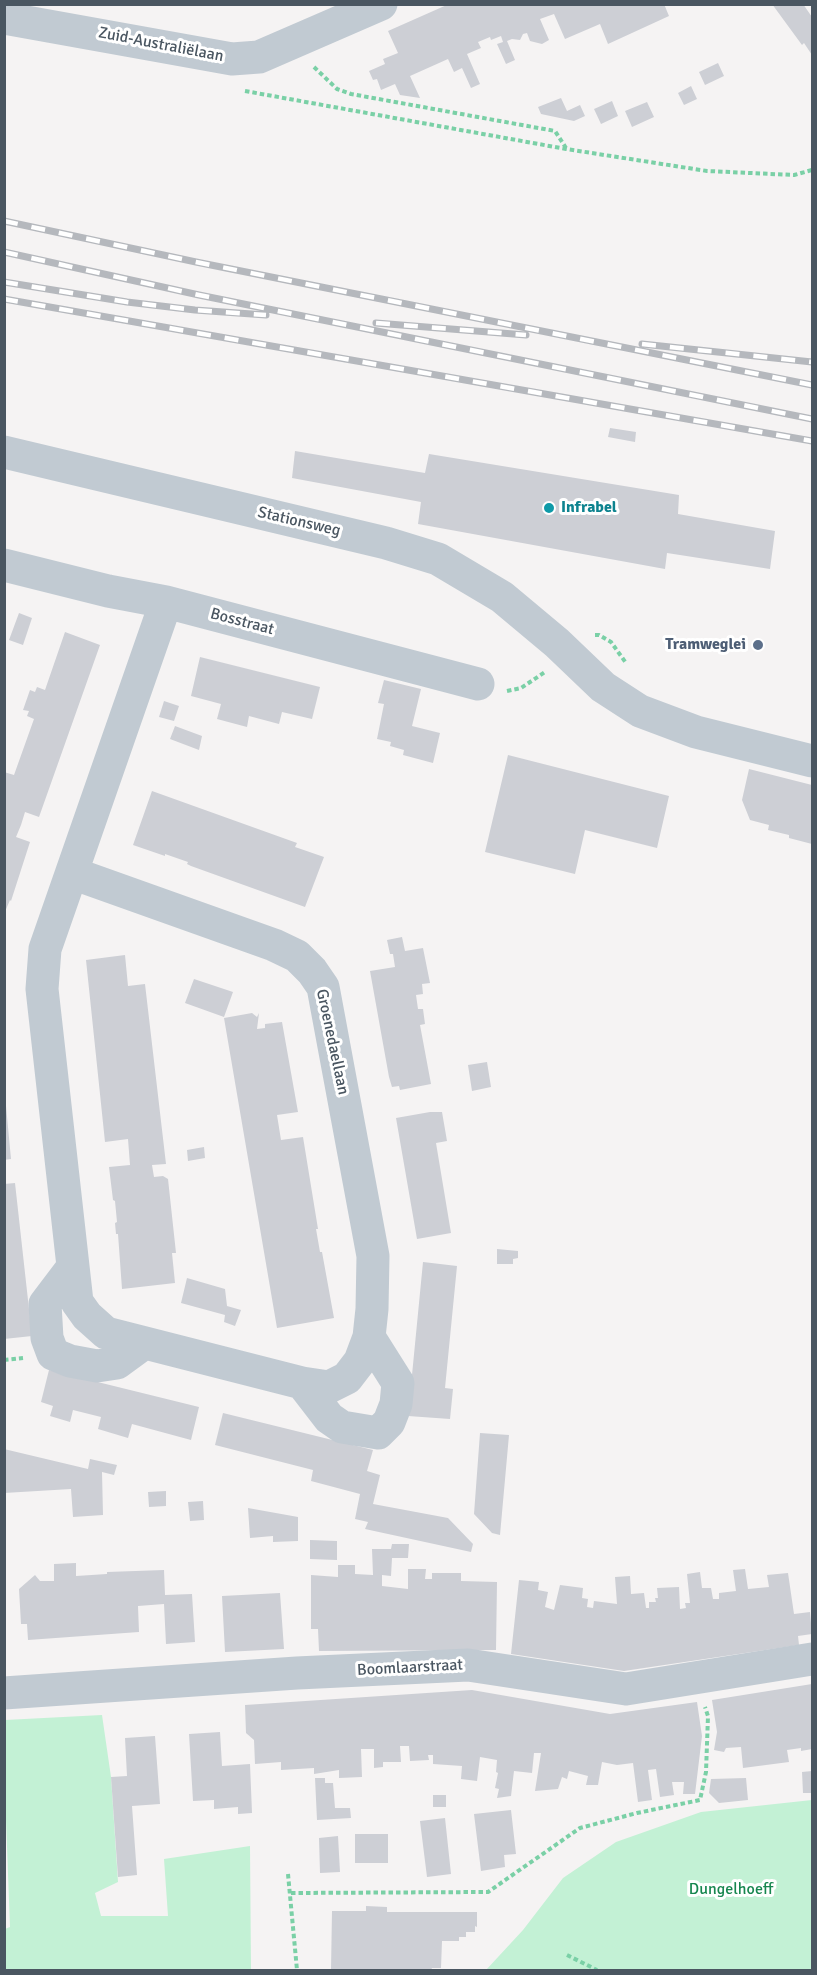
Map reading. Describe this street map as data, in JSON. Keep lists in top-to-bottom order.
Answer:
{
  "streets": {
    "street": [
      "Zuid-Australiëlaan",
      "Stationsweg",
      "Bosstraat",
      "Groenedaellaan",
      "Boomlaarstraat"
    ]
  },
  "crossings": [
    ["Bosstraat", "Groenedaellaan"]
  ],
  "parks": ["Dungelhoeff"],
  "places": ["Infrabel", "Tramweglei"]
}
